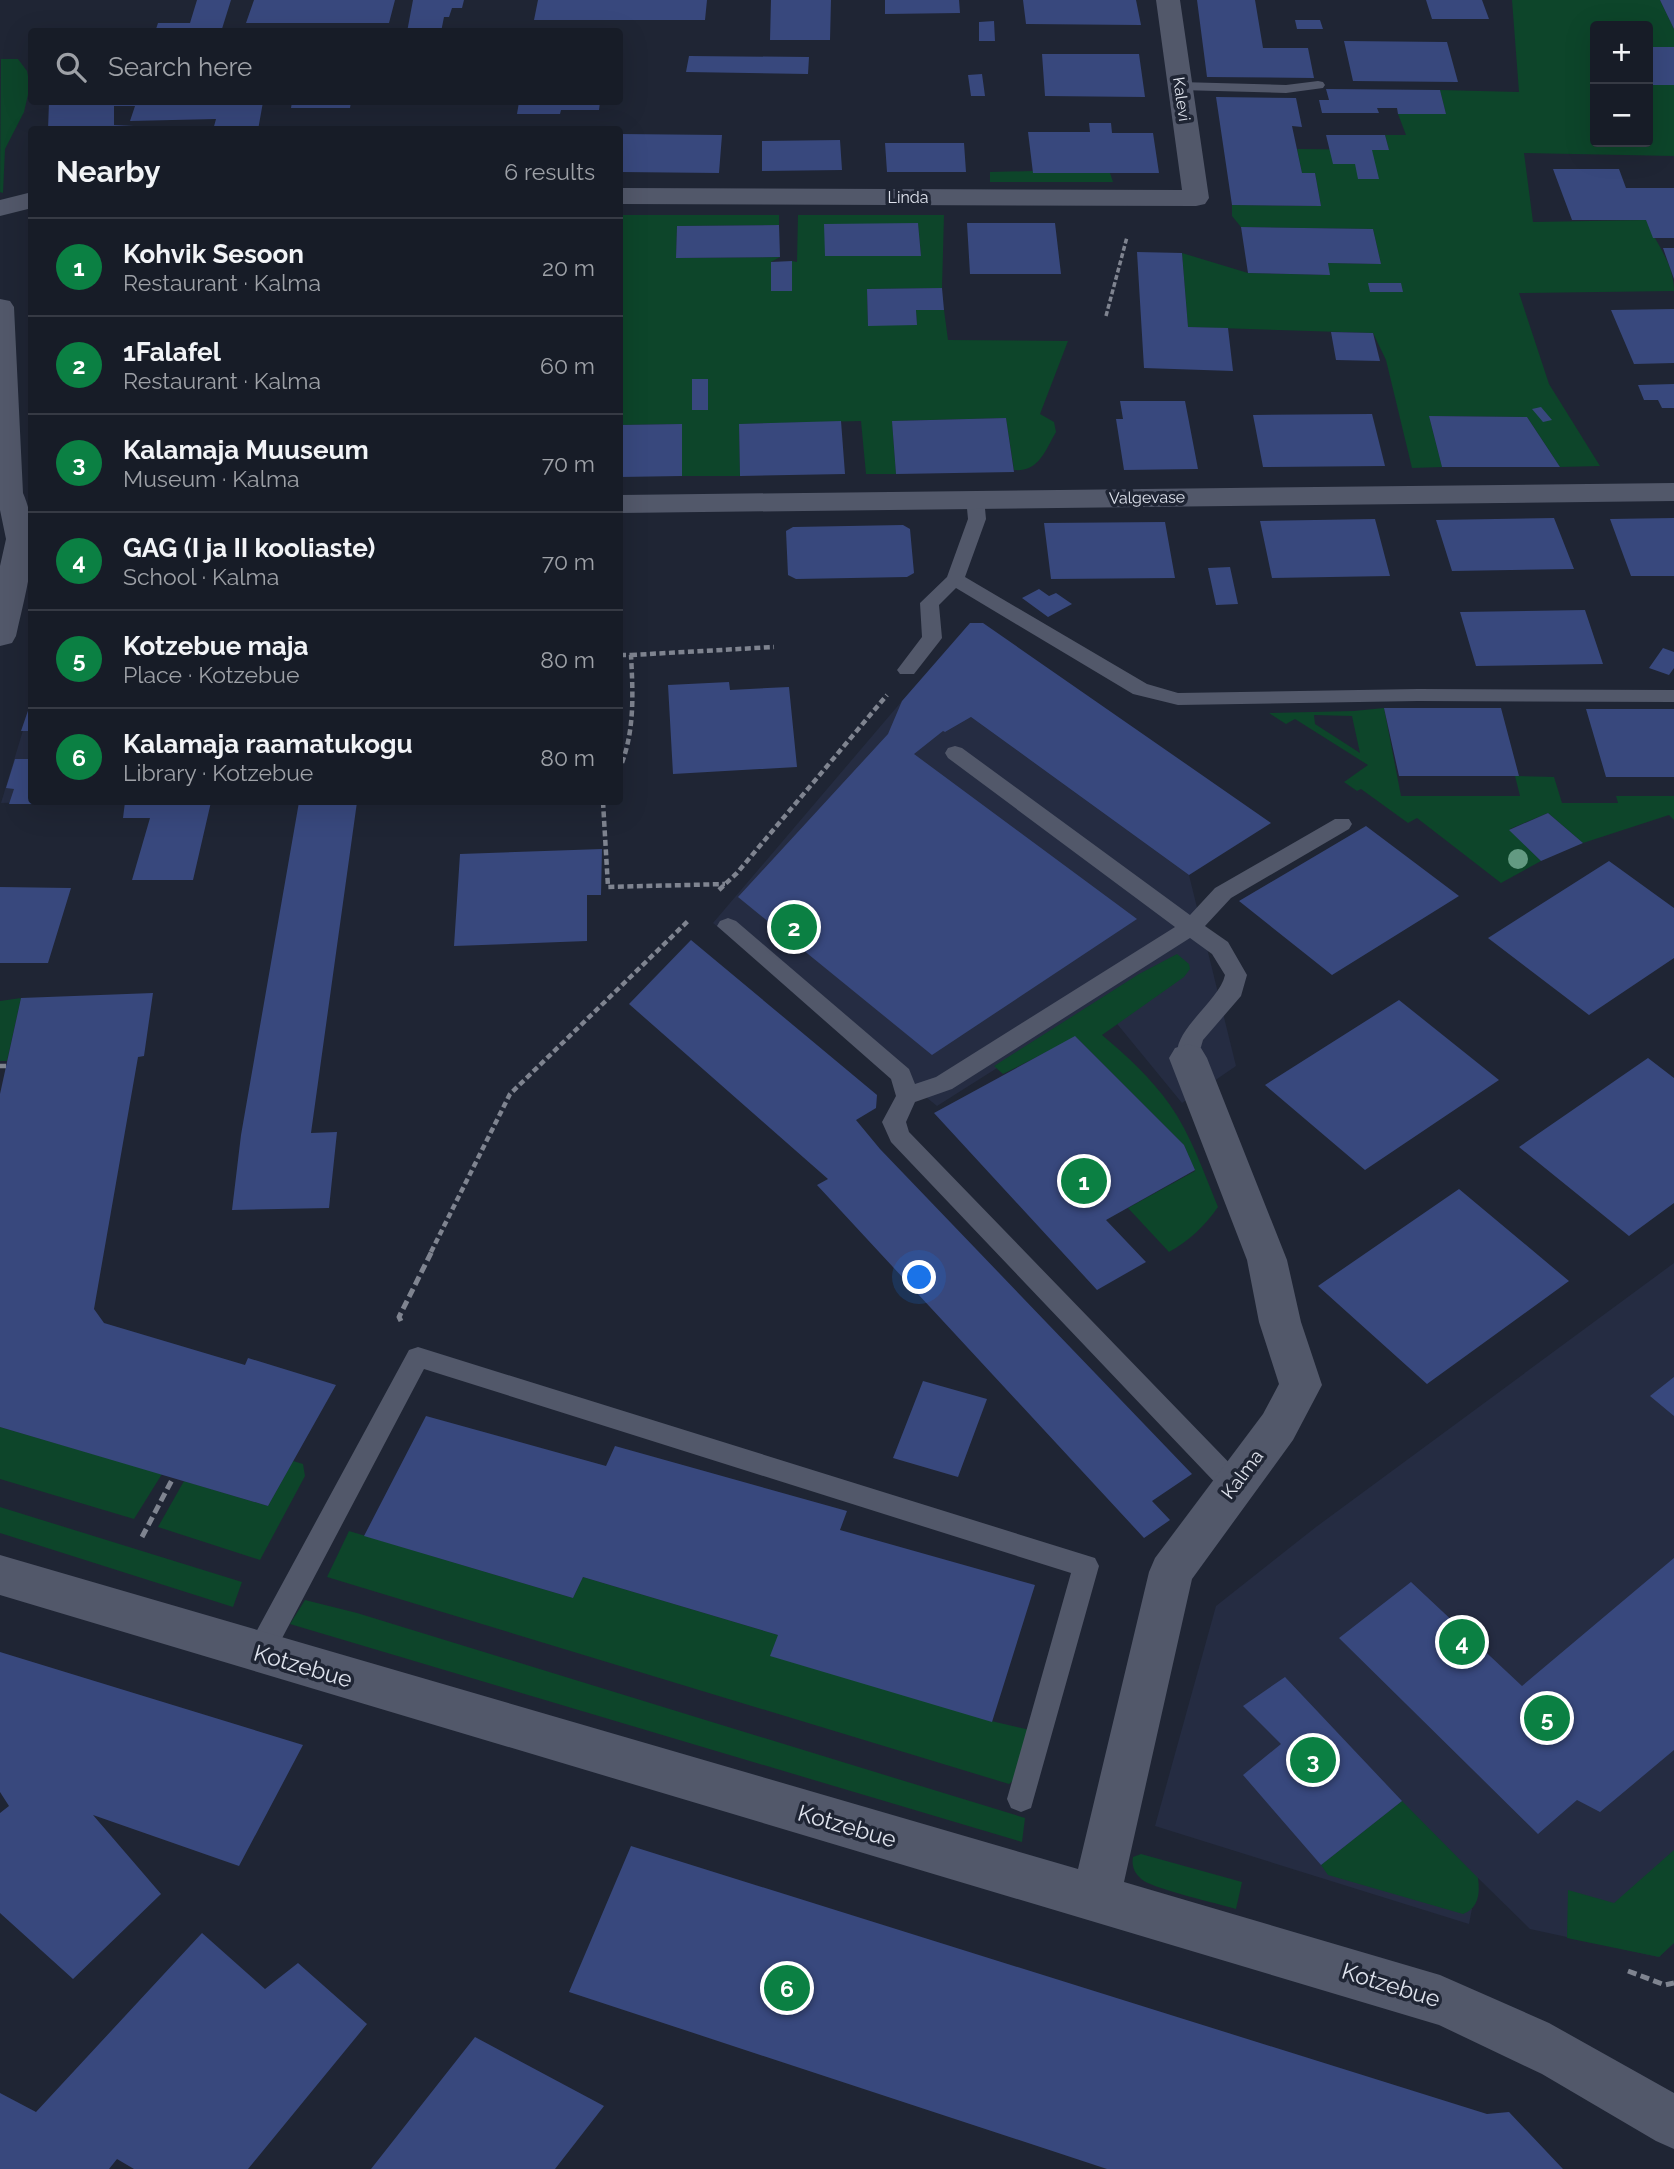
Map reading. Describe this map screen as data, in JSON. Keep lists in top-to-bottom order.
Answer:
{
  "streets": {
    "street": [
      "Kalevi",
      "Linda",
      "Valgevase",
      "Kalma",
      "Kotzebue"
    ]
  },
  "crossings": [
    ["Kalevi", "Linda"],
    ["Kalma", "Kotzebue"]
  ],
  "page": {
    "map_buttons": ["+", "−"],
    "search": "Search here",
    "heading": ["Nearby", "6 results"],
    "list": [
      {
        "mark": "1",
        "name": "Kohvik Sesoon",
        "note": "Restaurant · Kalma",
        "value": "20 m"
      },
      {
        "mark": "2",
        "name": "1Falafel",
        "note": "Restaurant · Kalma",
        "value": "60 m"
      },
      {
        "mark": "3",
        "name": "Kalamaja Muuseum",
        "note": "Museum · Kalma",
        "value": "70 m"
      },
      {
        "mark": "4",
        "name": "GAG (I ja II kooliaste)",
        "note": "School · Kalma",
        "value": "70 m"
      },
      {
        "mark": "5",
        "name": "Kotzebue maja",
        "note": "Place · Kotzebue",
        "value": "80 m"
      },
      {
        "mark": "6",
        "name": "Kalamaja raamatukogu",
        "note": "Library · Kotzebue",
        "value": "80 m"
      }
    ],
    "pins": [
      "2",
      "1",
      "4",
      "5",
      "3",
      "6"
    ]
  }
}
